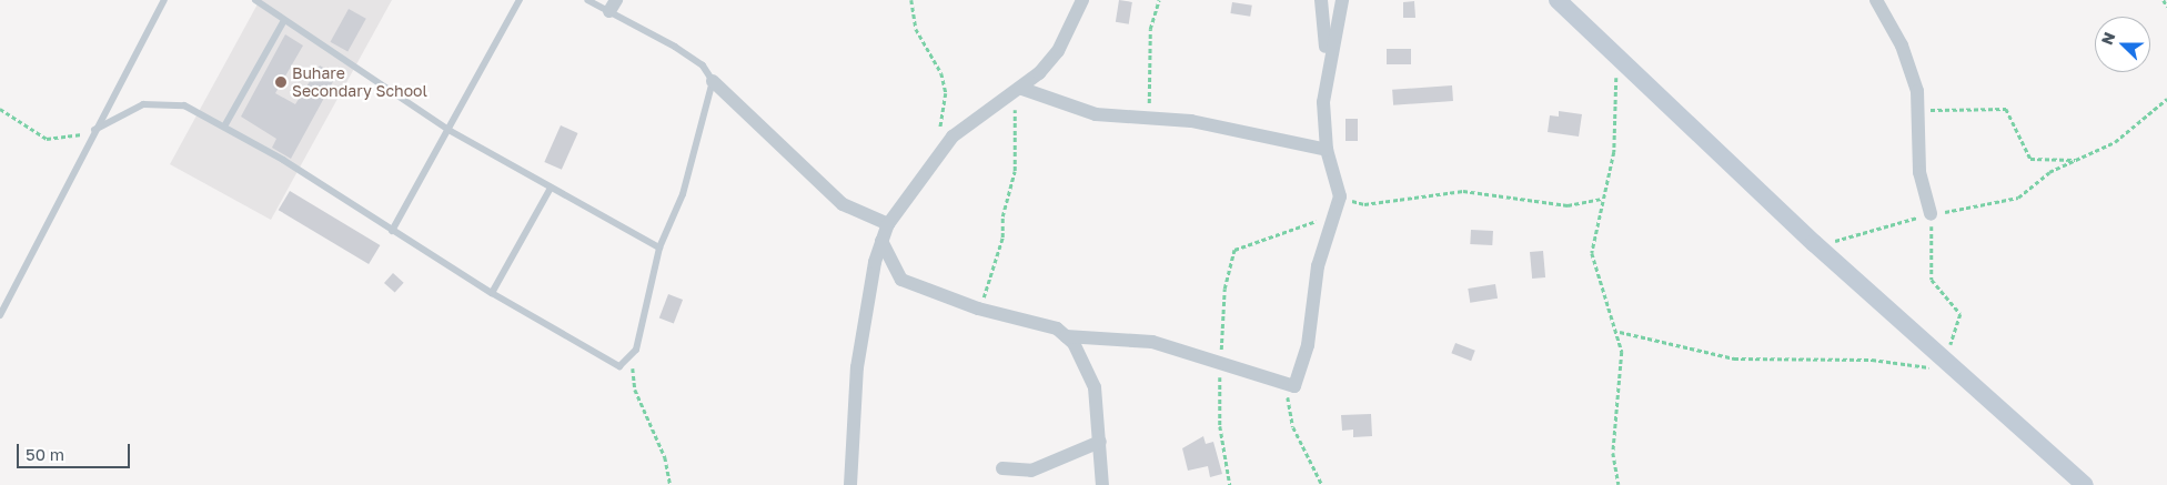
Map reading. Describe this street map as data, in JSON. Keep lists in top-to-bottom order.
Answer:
{
  "places": ["Buhare Secondary School"],
  "scale_bar": "50 m",
  "north": "left"
}
